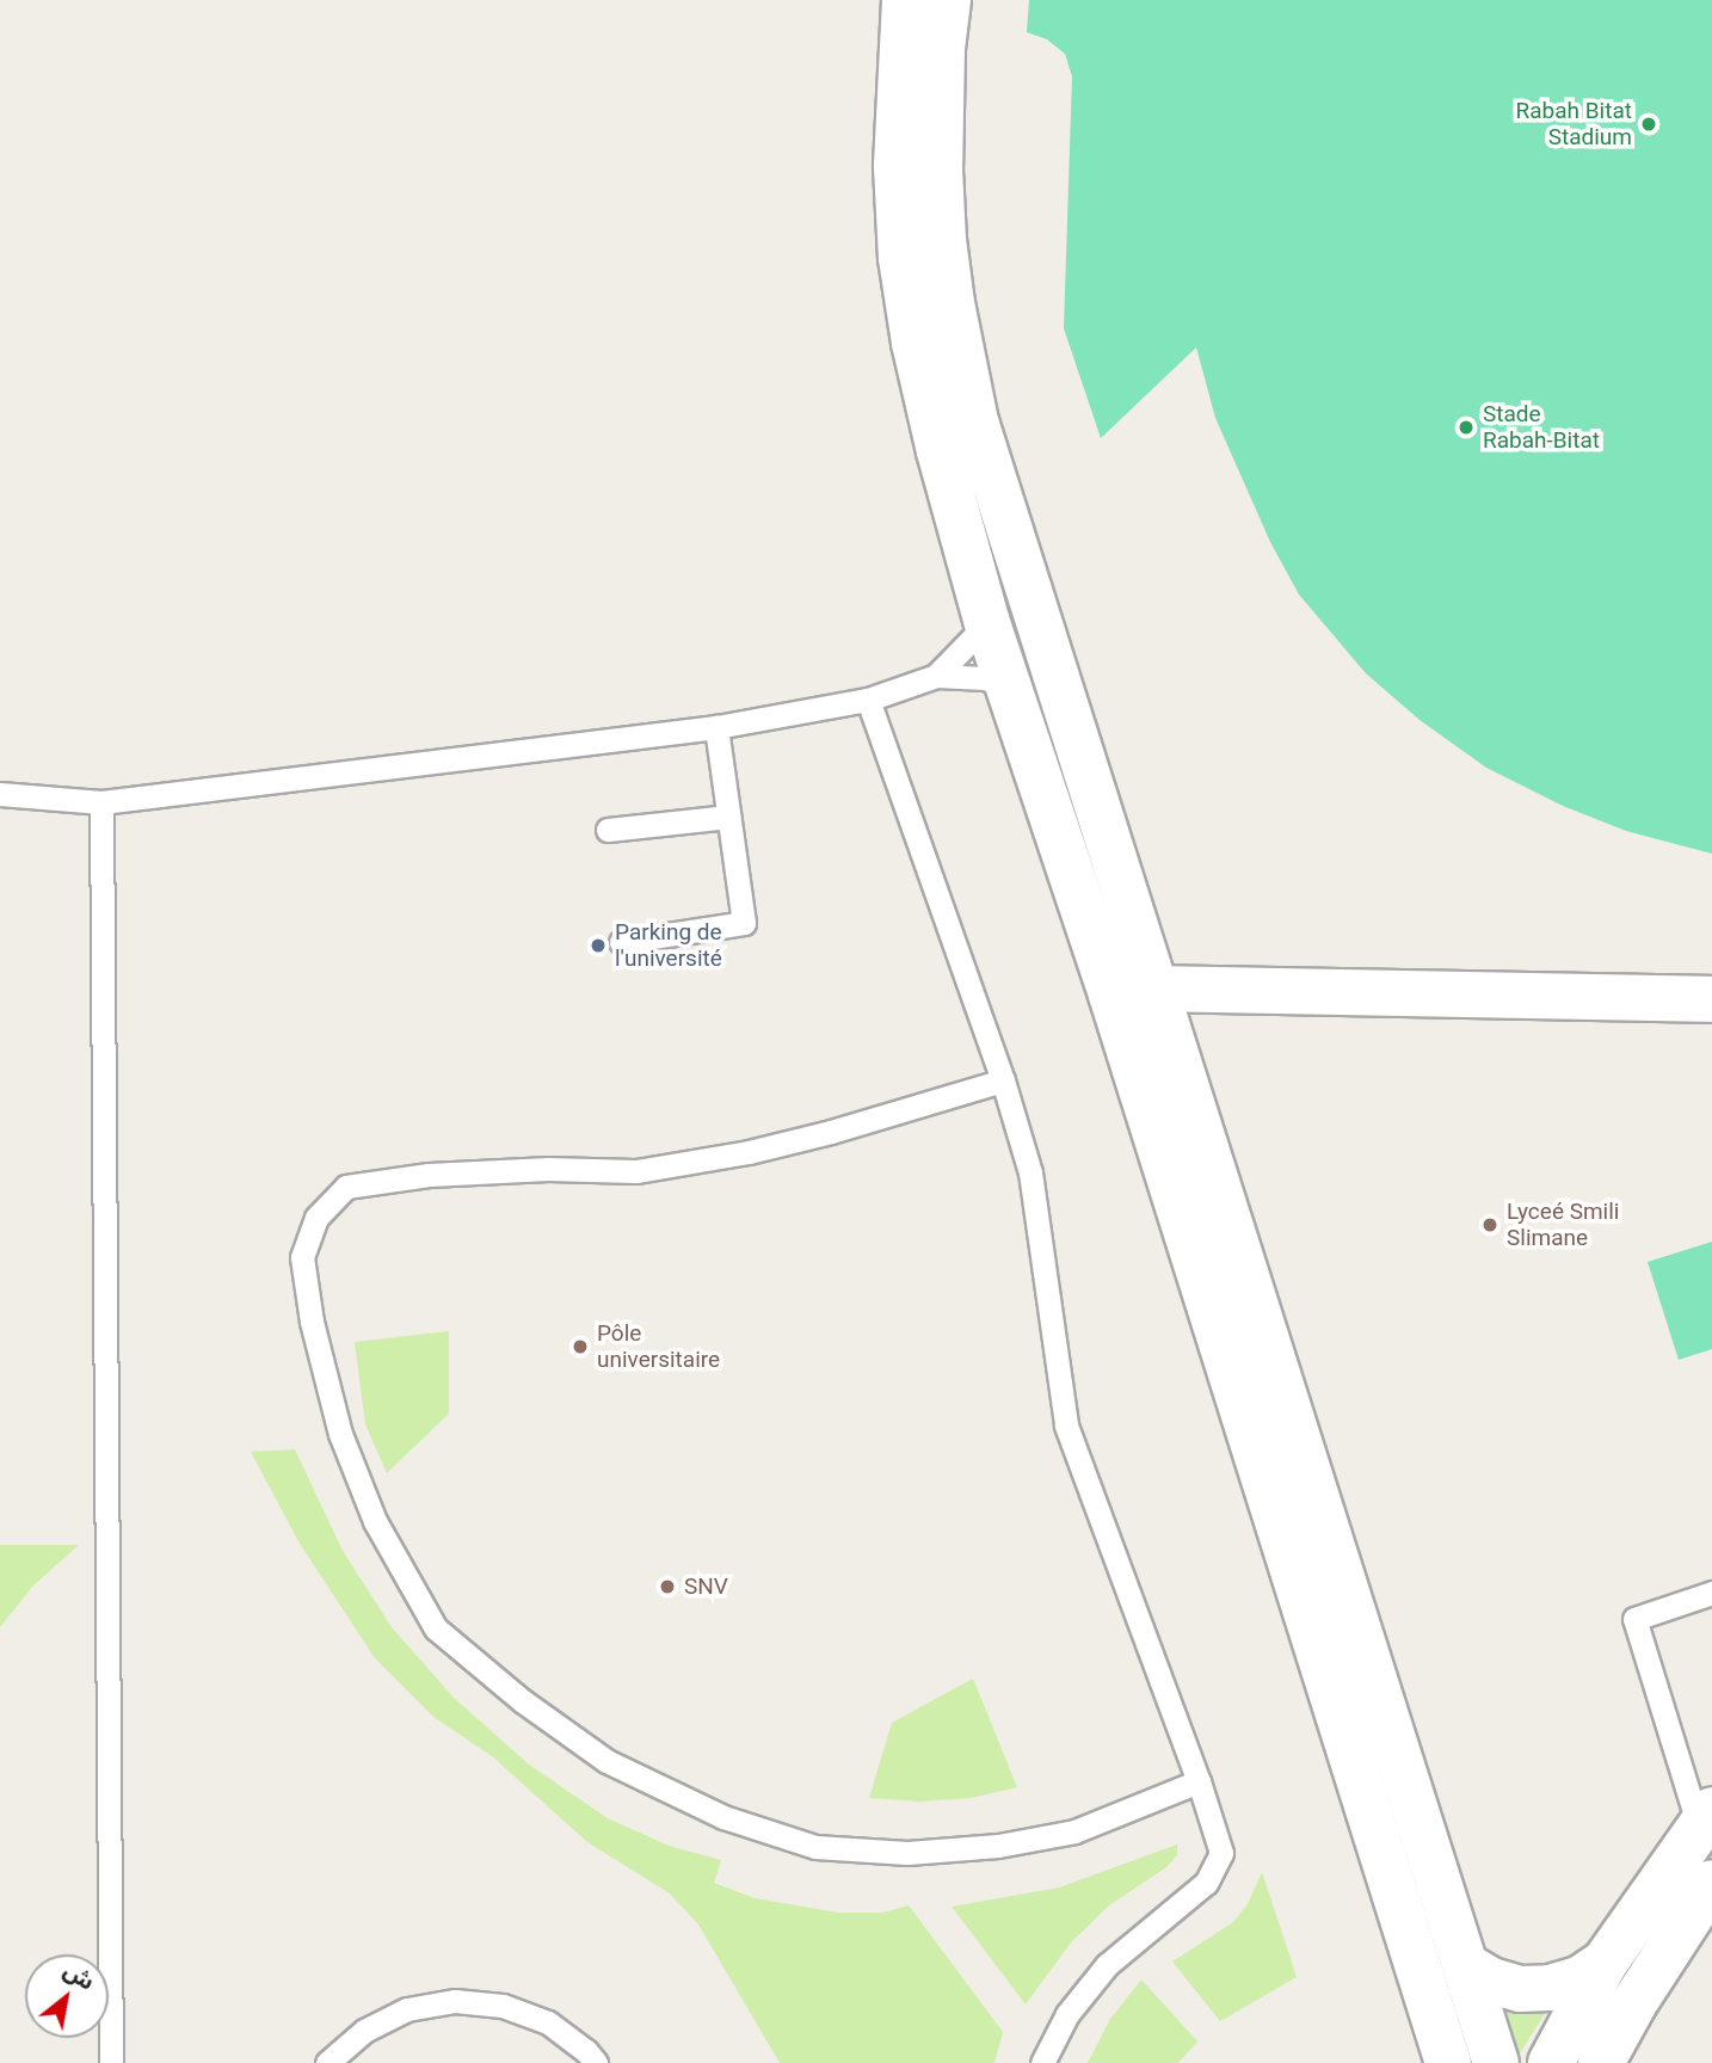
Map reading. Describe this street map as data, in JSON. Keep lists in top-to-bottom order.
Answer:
{
  "places": [
    "Rabah Bitat Stadium",
    "Stade Rabah-Bitat",
    "Parking de l'université",
    "Lyceé Smili Slimane",
    "Pôle universitaire",
    "SNV"
  ],
  "north": "top right"
}
